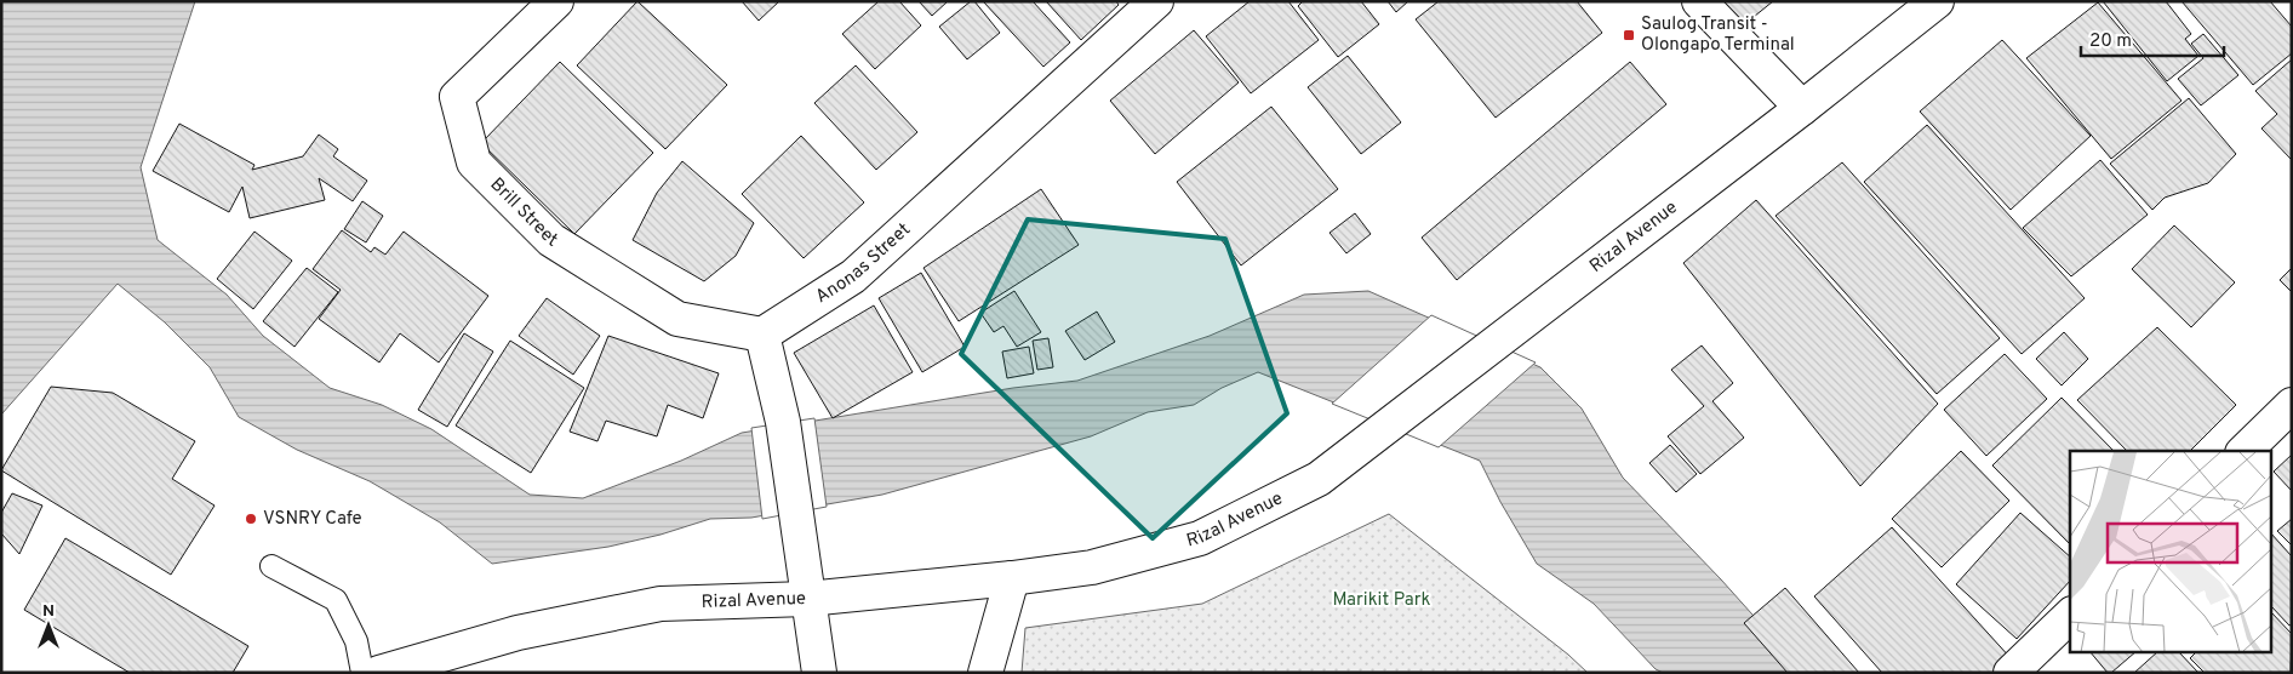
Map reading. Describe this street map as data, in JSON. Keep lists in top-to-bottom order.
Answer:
{
  "streets": {
    "street": ["Brill Street", "Rizal Avenue", "Anonas Street"]
  },
  "crossings": [
    ["Brill Street", "Anonas Street"]
  ],
  "parks": ["Marikit Park"],
  "places": {
    "transit": ["Saulog Transit - Olongapo Terminal"],
    "other": ["VSNRY Cafe"]
  },
  "scale_bar": "20 m",
  "north": "top"
}
